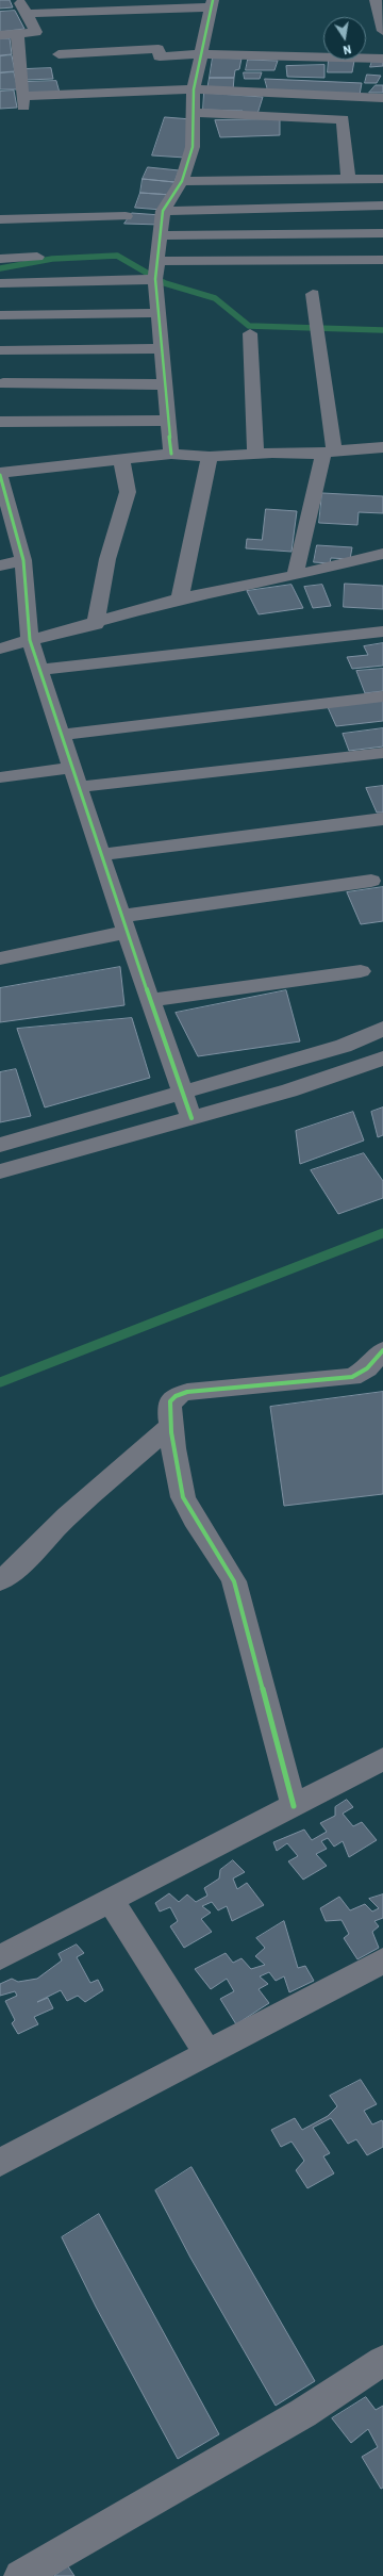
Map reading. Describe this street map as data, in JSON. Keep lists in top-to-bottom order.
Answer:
{
  "north": "bottom"
}
